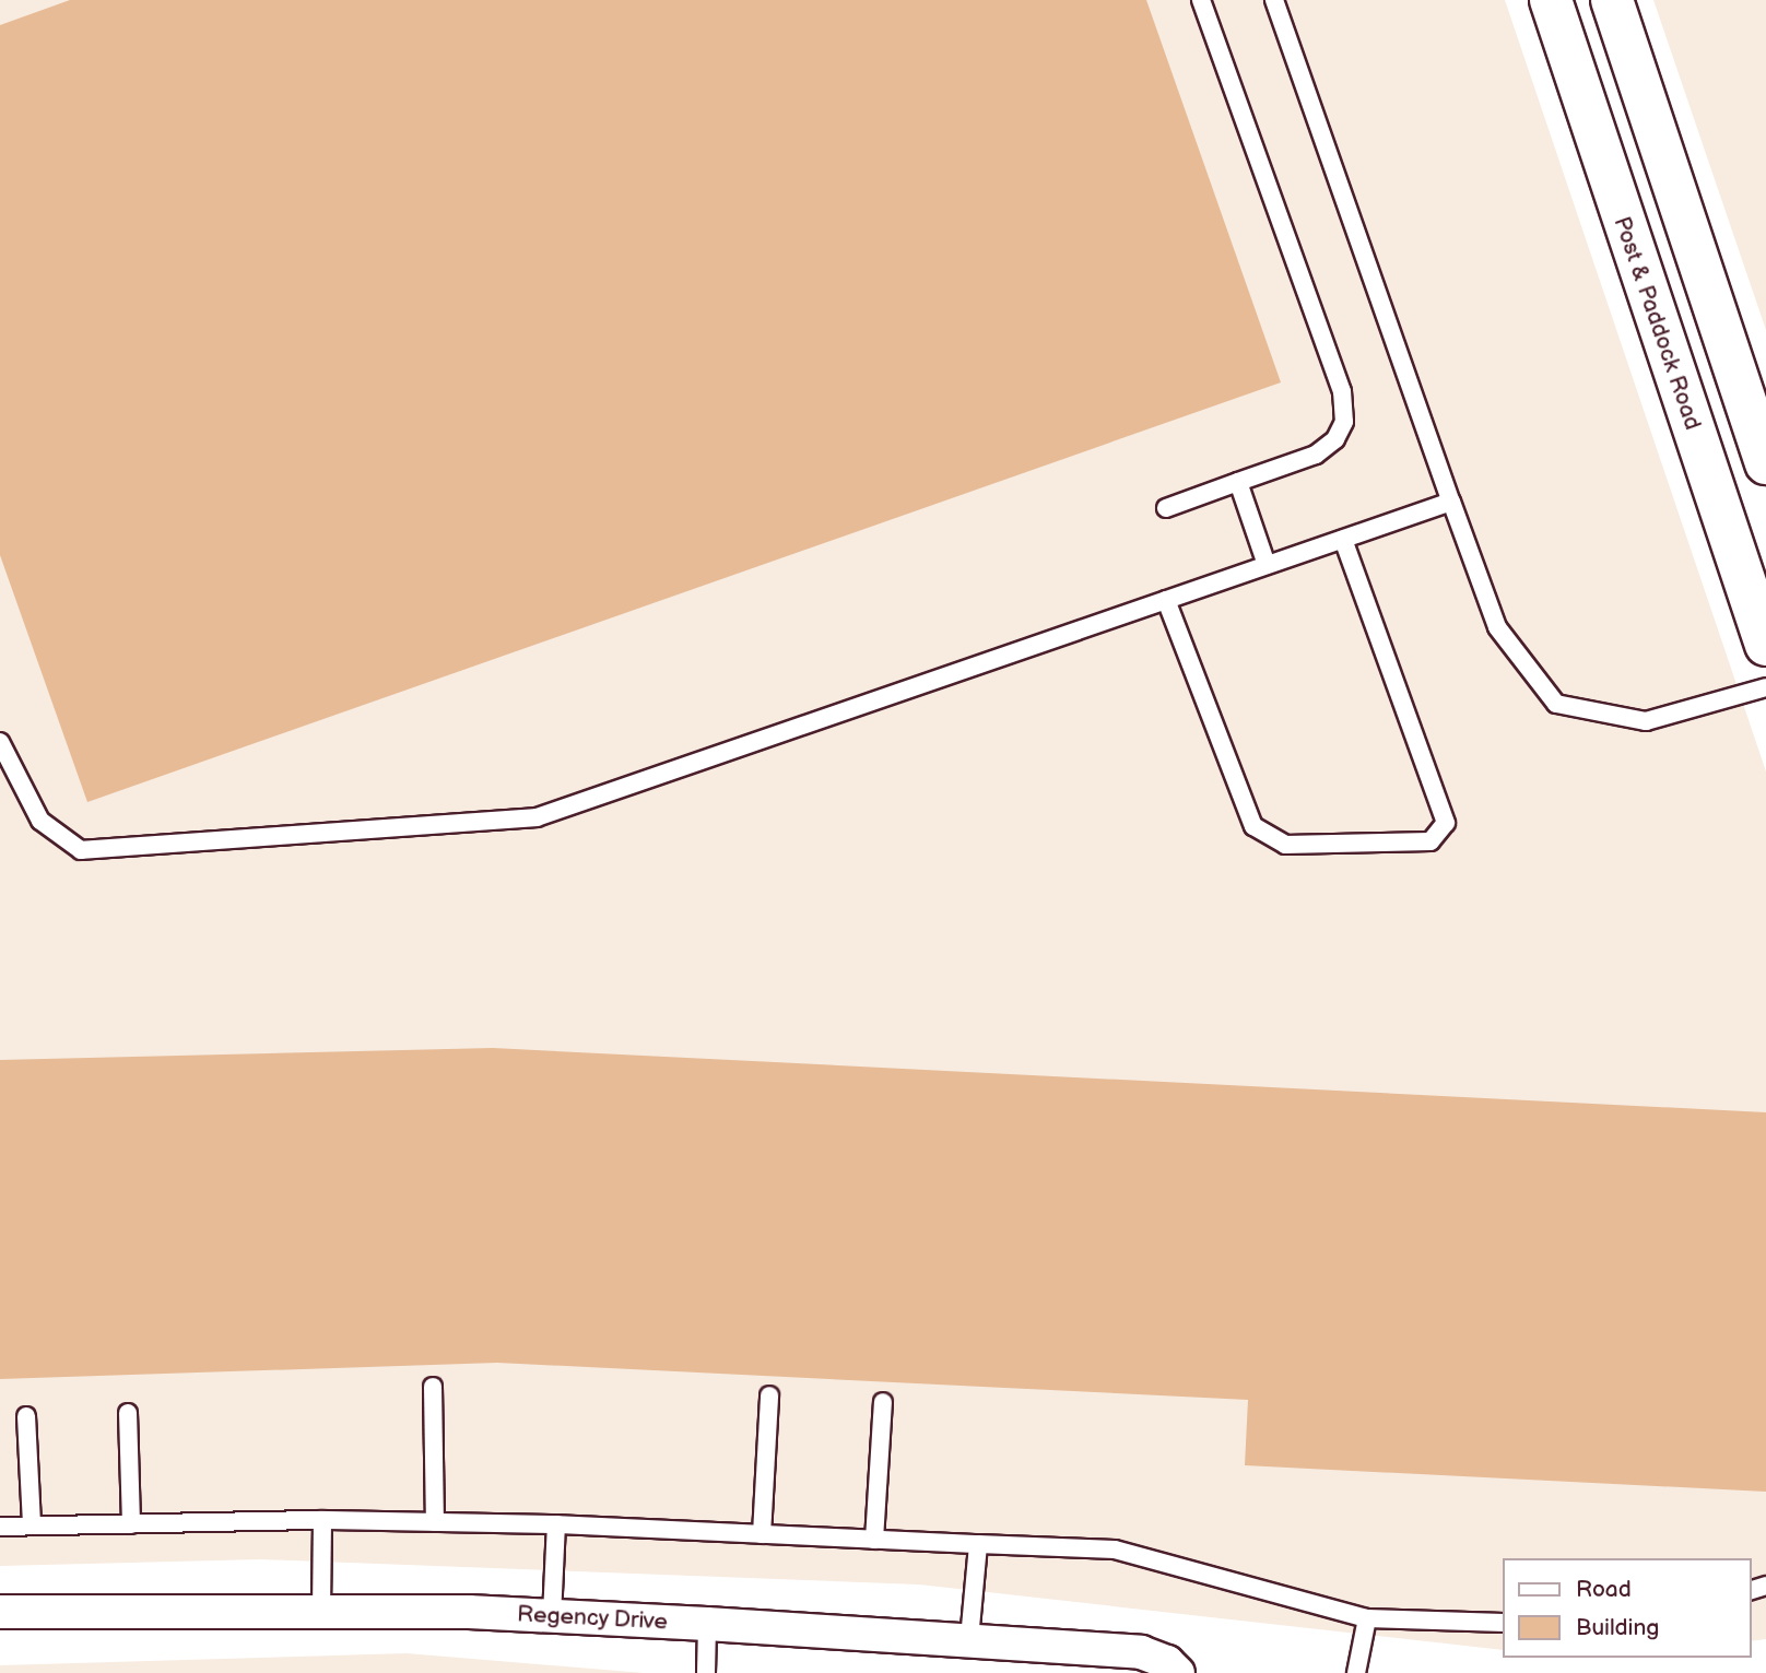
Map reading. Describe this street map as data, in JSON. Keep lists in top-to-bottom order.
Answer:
{
  "streets": {
    "street": ["Post & Paddock Road", "Regency Drive"]
  },
  "legend": ["Road", "Building"]
}
